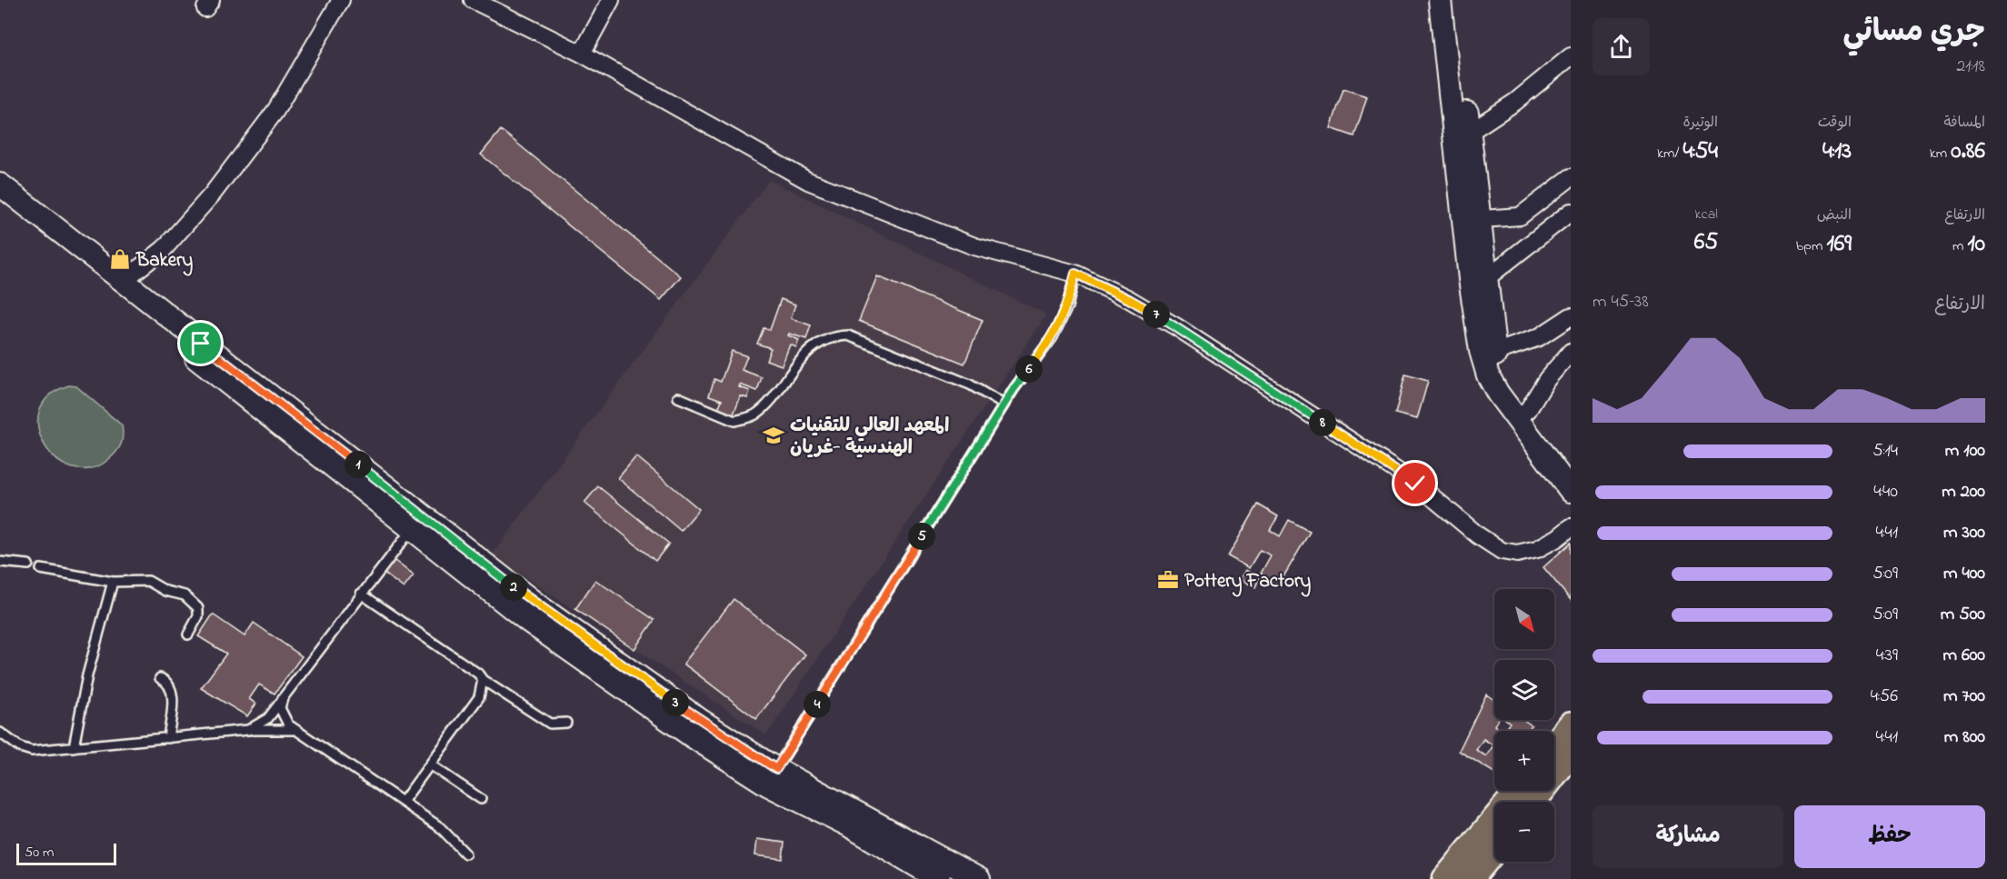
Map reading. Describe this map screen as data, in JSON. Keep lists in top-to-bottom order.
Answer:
{
  "places": {
    "shop": ["Bakery"],
    "school or university": ["المعهد العالي للتقنيات الهندسية -غريان"],
    "office": ["Pottery Factory"]
  },
  "scale_bar": "50 m",
  "north": "bottom right",
  "page": {
    "heading": ["جري مسائي", "21:18"],
    "stats": [
      ["المسافة", "0.86 km"],
      ["الوقت", "4:13"],
      ["الوتيرة", "4:54 /km"],
      ["الارتفاع", "10 m"],
      ["النبض", "169 bpm"],
      ["kcal", "65"]
    ],
    "chart": ["الارتفاع", "38–45 m"],
    "pins": [
      "7",
      "6",
      "8",
      "1",
      "5",
      "2",
      "3",
      "4"
    ],
    "list": [
      {
        "name": "100 m",
        "note": "5:14"
      },
      {
        "name": "200 m",
        "note": "4:40"
      },
      {
        "name": "300 m",
        "note": "4:41"
      },
      {
        "name": "400 m",
        "note": "5:09"
      },
      {
        "name": "500 m",
        "note": "5:09"
      },
      {
        "name": "600 m",
        "note": "4:39"
      },
      {
        "name": "700 m",
        "note": "4:56"
      },
      {
        "name": "800 m",
        "note": "4:41"
      }
    ],
    "map_buttons": ["+", "−"],
    "buttons": ["حفظ", "مشاركة"],
    "scale": "50 m"
  }
}
